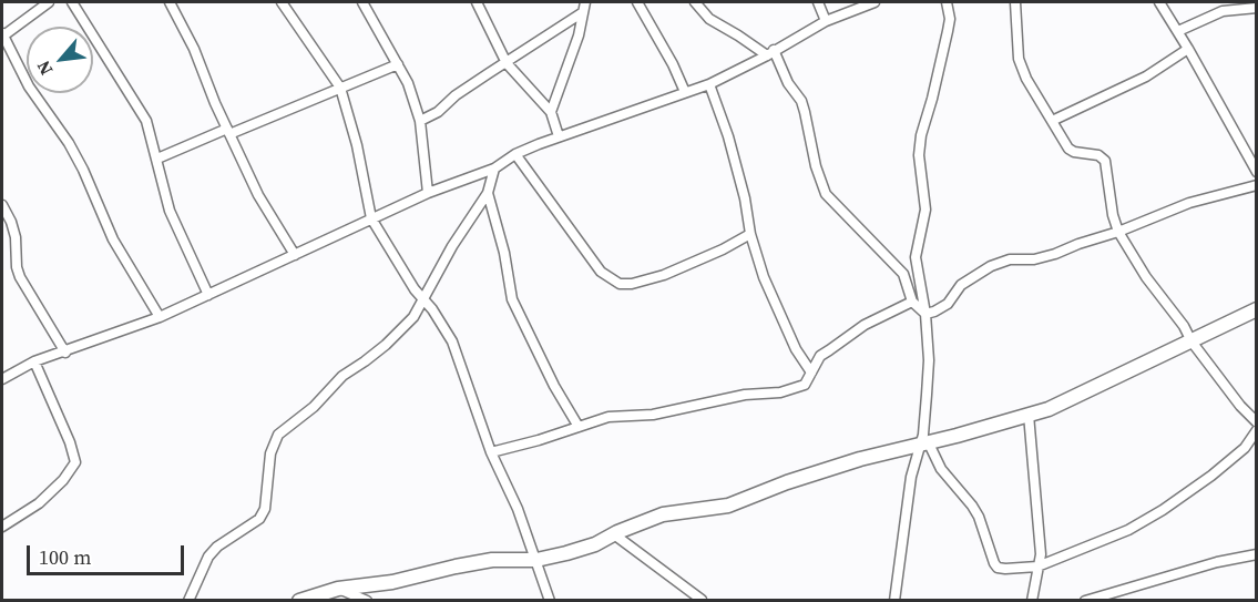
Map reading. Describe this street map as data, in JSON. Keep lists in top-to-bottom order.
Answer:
{
  "scale_bar": "100 m",
  "north": "bottom left"
}
